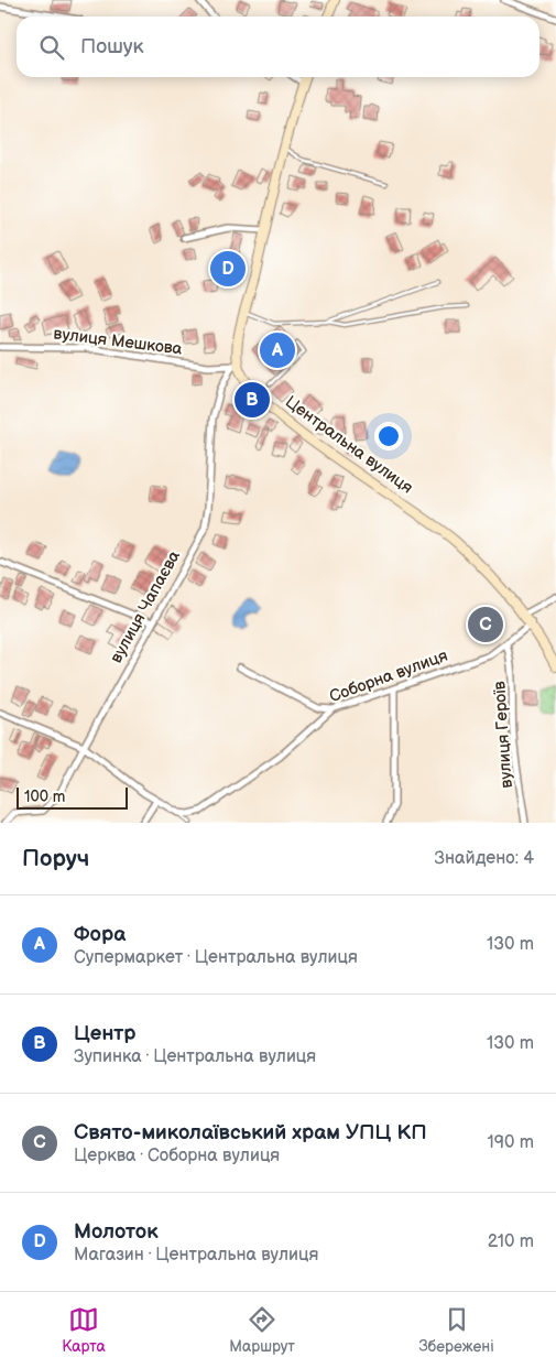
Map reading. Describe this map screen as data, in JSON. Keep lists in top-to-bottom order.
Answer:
{
  "streets": {
    "street": [
      "вулиця Мешкова",
      "Центральна вулиця",
      "вулиця Чапаєва",
      "Соборна вулиця",
      "вулиця Героїв"
    ]
  },
  "crossings": [
    ["вулиця Мешкова", "Центральна вулиця"],
    ["вулиця Мешкова", "вулиця Чапаєва"],
    ["Центральна вулиця", "вулиця Чапаєва"],
    ["Центральна вулиця", "Соборна вулиця"],
    ["Соборна вулиця", "вулиця Героїв"]
  ],
  "scale_bar": "100 m",
  "page": {
    "search": "Пошук",
    "pins": [
      "D",
      "A",
      "B",
      "C"
    ],
    "scale": "100 m",
    "heading": ["Поруч", "Знайдено: 4"],
    "list": [
      {
        "mark": "A",
        "name": "Фора",
        "note": "Супермаркет · Центральна вулиця",
        "value": "130 m"
      },
      {
        "mark": "B",
        "name": "Центр",
        "note": "Зупинка · Центральна вулиця",
        "value": "130 m"
      },
      {
        "mark": "C",
        "name": "Свято-миколаївський храм УПЦ КП",
        "note": "Церква · Соборна вулиця",
        "value": "190 m"
      },
      {
        "mark": "D",
        "name": "Молоток",
        "note": "Магазин · Центральна вулиця",
        "value": "210 m"
      }
    ],
    "nav": ["Карта", "Маршрут", "Збережені"]
  }
}
